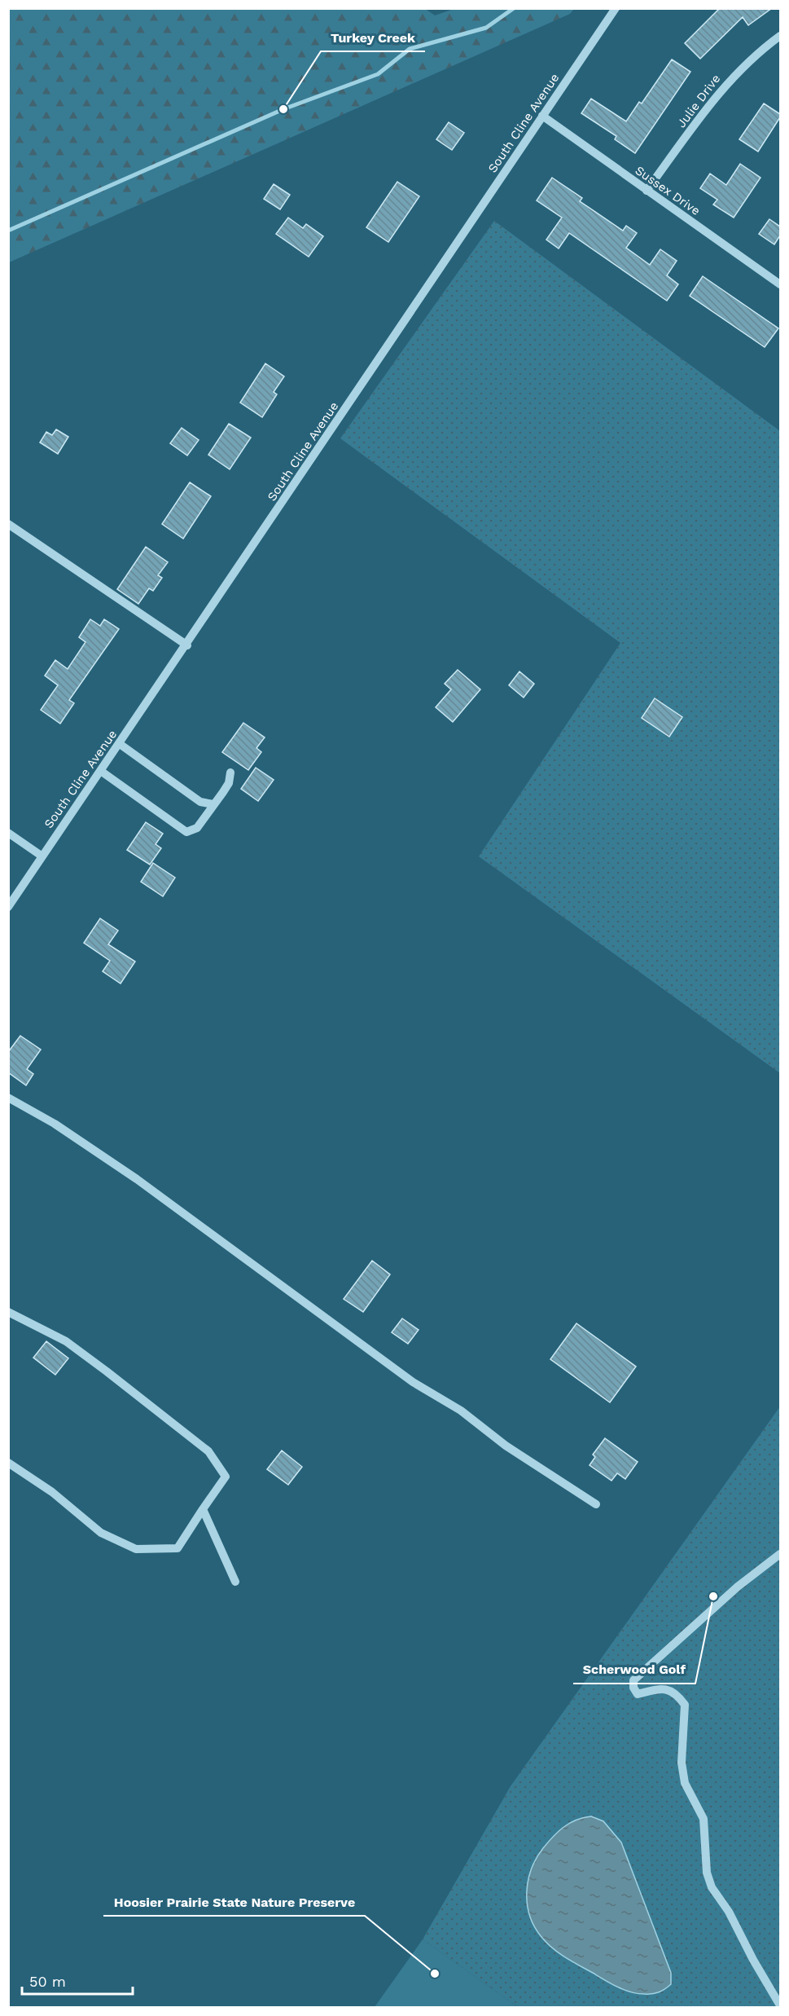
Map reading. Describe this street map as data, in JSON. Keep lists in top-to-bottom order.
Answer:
{
  "streets": {
    "street": ["Julie Drive", "South Cline Avenue", "Sussex Drive"]
  },
  "crossings": [
    ["Julie Drive", "Sussex Drive"],
    ["South Cline Avenue", "Sussex Drive"]
  ],
  "places": ["Turkey Creek", "Scherwood Golf", "Hoosier Prairie State Nature Preserve"],
  "scale_bar": "50 m"
}
